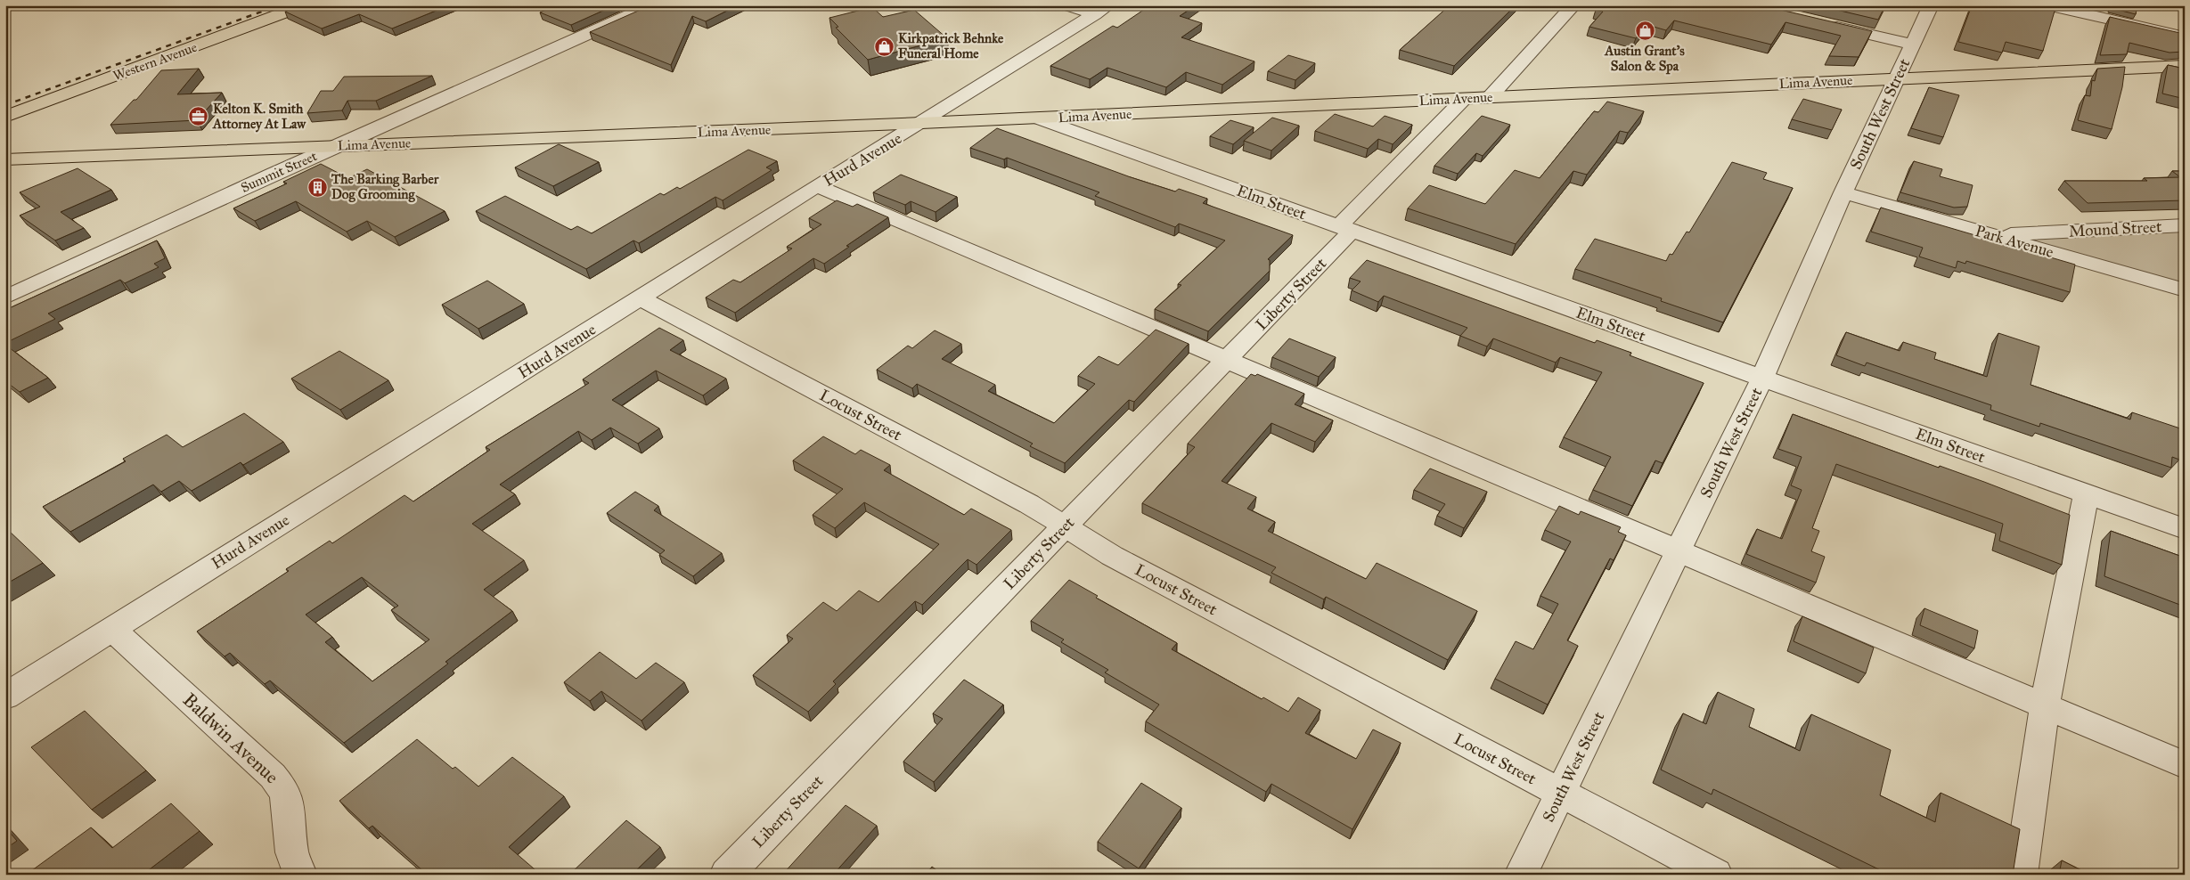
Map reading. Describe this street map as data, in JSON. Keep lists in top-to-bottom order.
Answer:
{
  "streets": {
    "main road": ["Western Avenue", "Lima Avenue"],
    "street": [
      "South West Street",
      "Hurd Avenue",
      "Summit Street",
      "Elm Street",
      "Mound Street",
      "Park Avenue",
      "Liberty Street",
      "Locust Street",
      "Baldwin Avenue"
    ]
  },
  "crossings": [
    ["Lima Avenue", "South West Street"],
    ["Lima Avenue", "Hurd Avenue"],
    ["Lima Avenue", "Summit Street"],
    ["Lima Avenue", "Elm Street"],
    ["Lima Avenue", "Liberty Street"],
    ["South West Street", "Elm Street"],
    ["South West Street", "Park Avenue"],
    ["South West Street", "Locust Street"],
    ["Hurd Avenue", "Locust Street"],
    ["Hurd Avenue", "Baldwin Avenue"],
    ["Elm Street", "Liberty Street"],
    ["Mound Street", "Park Avenue"],
    ["Liberty Street", "Locust Street"]
  ],
  "places": {
    "shop": ["Austin Grant's Salon & Spa", "Kirkpatrick Behnke Funeral Home"],
    "office": ["Kelton K. Smith Attorney At Law"],
    "building": ["The Barking Barber Dog Grooming"]
  }
}
